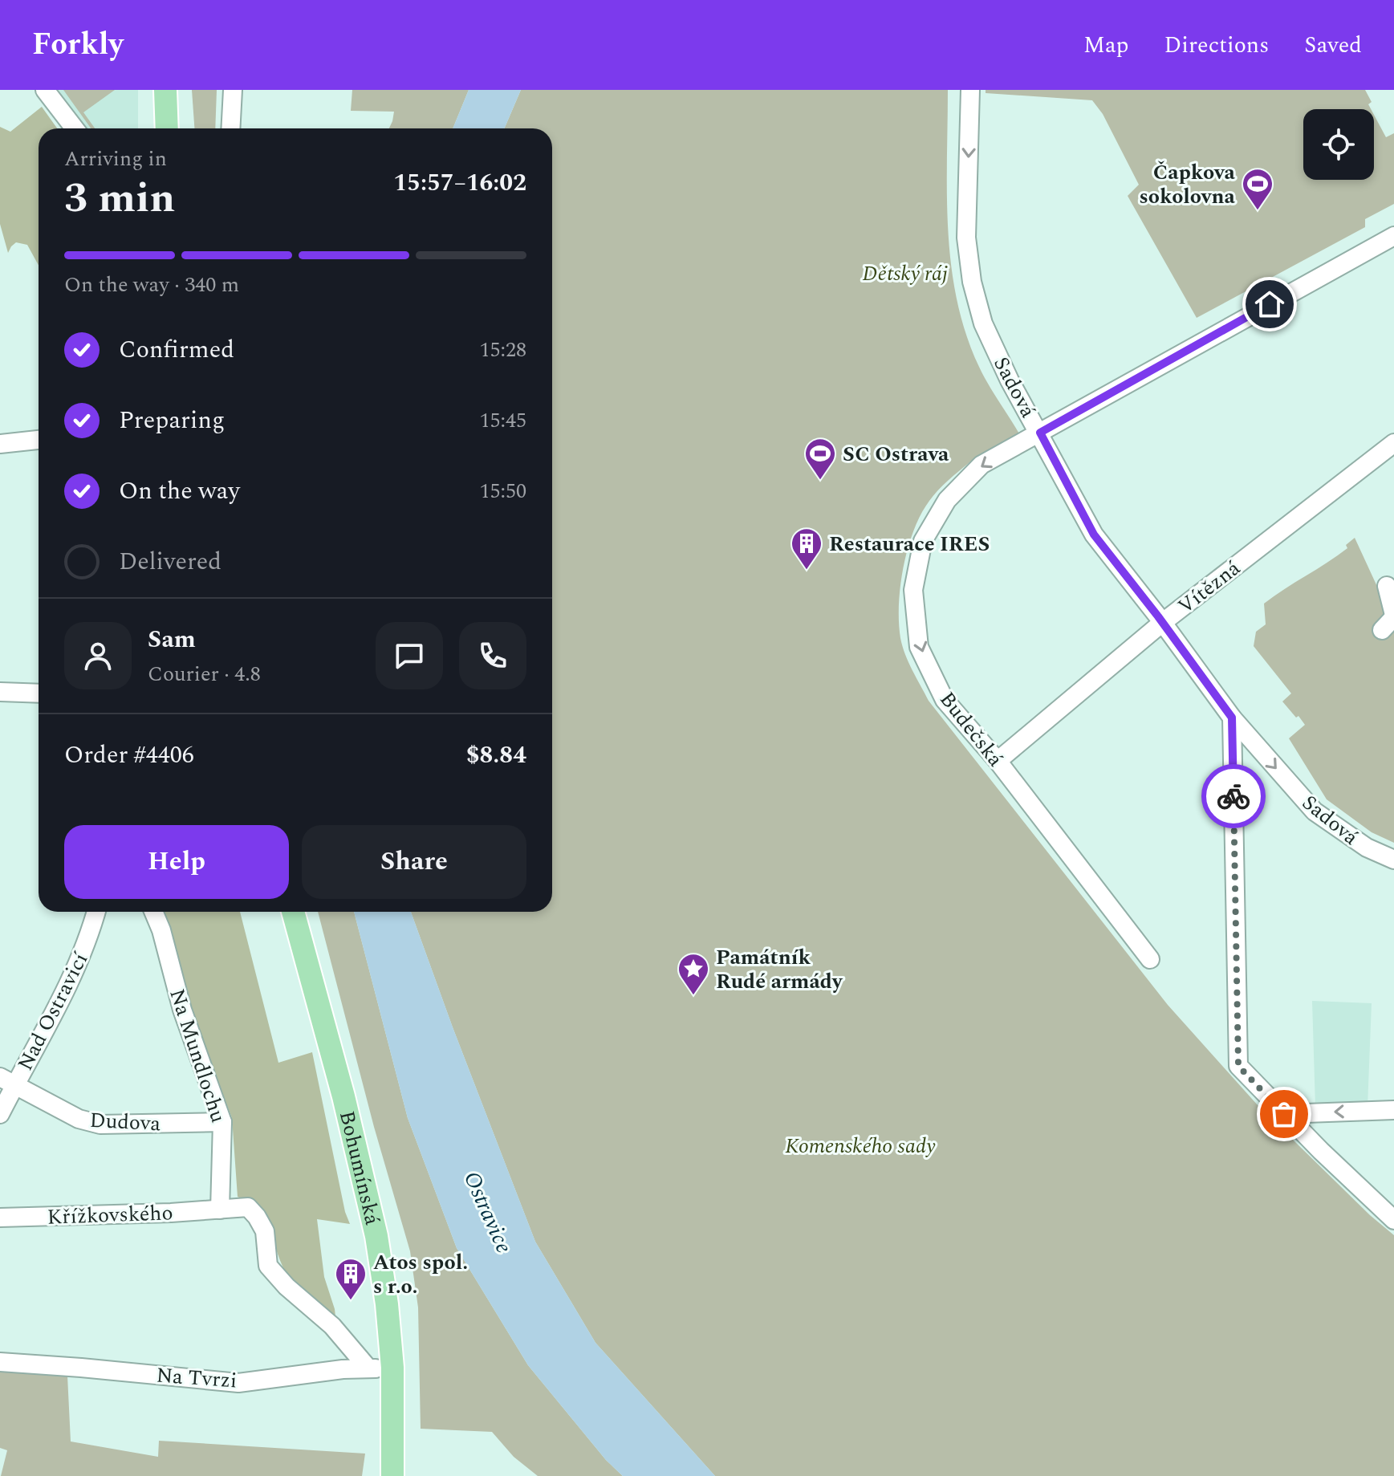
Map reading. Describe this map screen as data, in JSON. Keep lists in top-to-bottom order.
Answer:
{
  "streets": {
    "main road": ["Bohumínská"],
    "street": [
      "Sadová",
      "Vítězná",
      "Budečská",
      "Nad Ostravicí",
      "Na Mundlochu",
      "Dudova",
      "Křížkovského",
      "Na Tvrzi"
    ]
  },
  "crossings": [
    ["Sadová", "Vítězná"],
    ["Sadová", "Budečská"],
    ["Vítězná", "Budečská"],
    ["Nad Ostravicí", "Dudova"],
    ["Na Mundlochu", "Dudova"],
    ["Na Mundlochu", "Křížkovského"],
    ["Bohumínská", "Na Tvrzi"],
    ["Křížkovského", "Na Tvrzi"]
  ],
  "water": ["Ostravice"],
  "parks": ["Dětský ráj", "Komenského sady"],
  "places": {
    "sports": ["Čapkova sokolovna", "SC Ostrava"],
    "building": ["Restaurace IRES", "Atos spol. s r.o."],
    "place": ["Památník Rudé armády"]
  },
  "page": {
    "header": "Forkly",
    "nav": ["Map", "Directions", "Saved"],
    "heading": ["3 min", "Arriving in", "15:57–16:02"],
    "panel": [
      "Sam",
      "Courier · 4.8",
      "Order #4406",
      "$8.84"
    ],
    "bar": "On the way · 340 m",
    "list": [
      ["Confirmed", "15:28"],
      ["Preparing", "15:45"],
      ["On the way", "15:50"],
      "Delivered"
    ],
    "buttons": ["Help", "Share"]
  }
}
